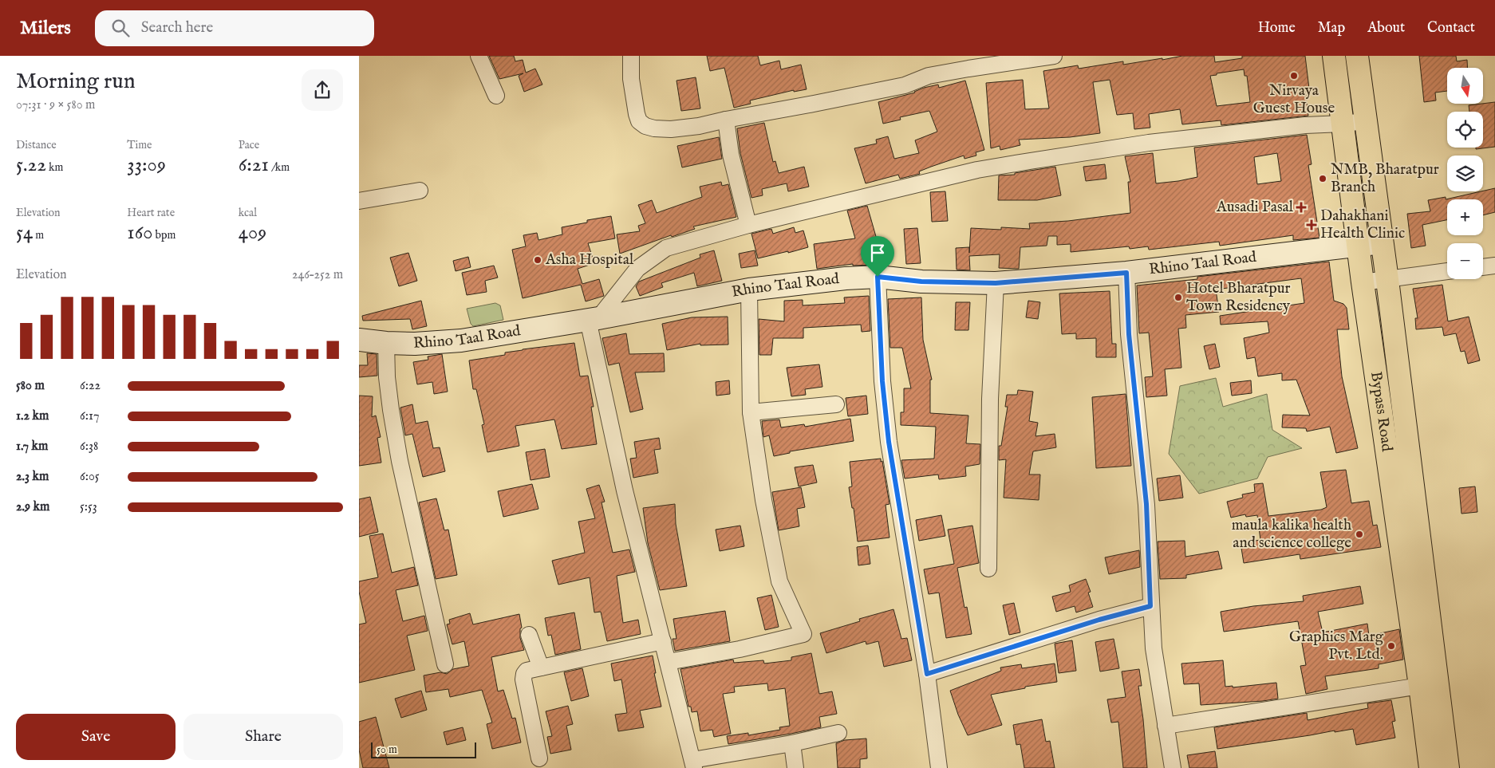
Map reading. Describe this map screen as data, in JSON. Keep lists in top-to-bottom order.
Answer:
{
  "streets": {
    "highway": ["Bypass Road"],
    "street": ["Rhino Taal Road"]
  },
  "crossings": [
    ["Rhino Taal Road", "Bypass Road"]
  ],
  "places": {
    "other": [
      "Nirvaya Guest House",
      "NMB, Bharatpur Branch",
      "Asha Hospital",
      "Hotel Bharatpur Town Residency",
      "maula kalika health and science college",
      "Graphics Marg Pvt. Ltd."
    ],
    "health": ["Ausadi Pasal", "Dahakhani Health Clinic"]
  },
  "scale_bar": "50 m",
  "north": "bottom",
  "page": {
    "header": "Milers",
    "search": "Search here",
    "nav": [
      "Home",
      "Map",
      "About",
      "Contact"
    ],
    "heading": ["Morning run", "07:31 · 9 × 580 m"],
    "map_buttons": ["+", "−"],
    "stats": [
      ["Distance", "5.22 km"],
      ["Time", "33:09"],
      ["Pace", "6:21 /km"],
      ["Elevation", "54 m"],
      ["Heart rate", "160 bpm"],
      ["kcal", "409"]
    ],
    "chart": ["Elevation", "246–252 m"],
    "list": [
      {
        "name": "580 m",
        "note": "6:22"
      },
      {
        "name": "1.2 km",
        "note": "6:17"
      },
      {
        "name": "1.7 km",
        "note": "6:38"
      },
      {
        "name": "2.3 km",
        "note": "6:05"
      },
      {
        "name": "2.9 km",
        "note": "5:53"
      }
    ],
    "buttons": ["Save", "Share"],
    "scale": "50 m"
  }
}
